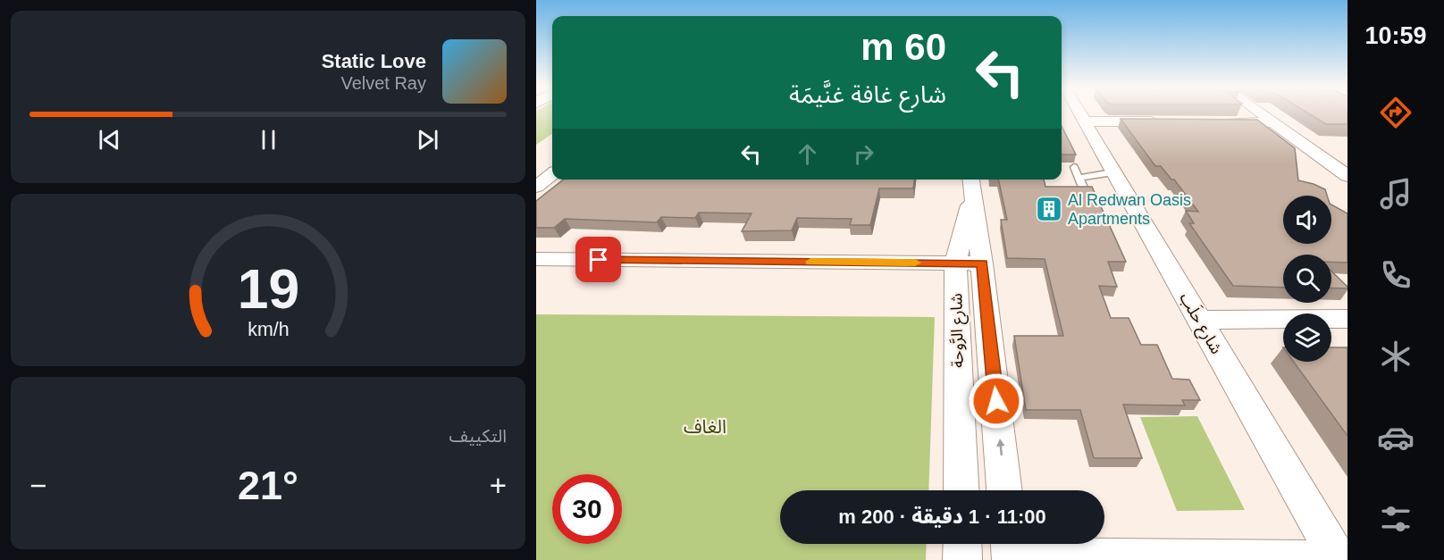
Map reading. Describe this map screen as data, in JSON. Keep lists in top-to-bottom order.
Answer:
{
  "streets": {
    "street": ["شارع حلَب", "شارع الرَّوحة"]
  },
  "parks": ["الغاف"],
  "places": {
    "building": ["Al Redwan Oasis Apartments"]
  },
  "page": {
    "tabs": "10:59",
    "turn": ["60 m", "شارع غافة غنَّيمَة"],
    "song": ["Static Love", "Velvet Ray"],
    "tile": "التكييف",
    "heat": ["−", "21°", "+"],
    "limit": "30",
    "trip": "11:00 · 1 دقيقة · 200 m",
    "gauge": ["19", "km/h"]
  }
}
